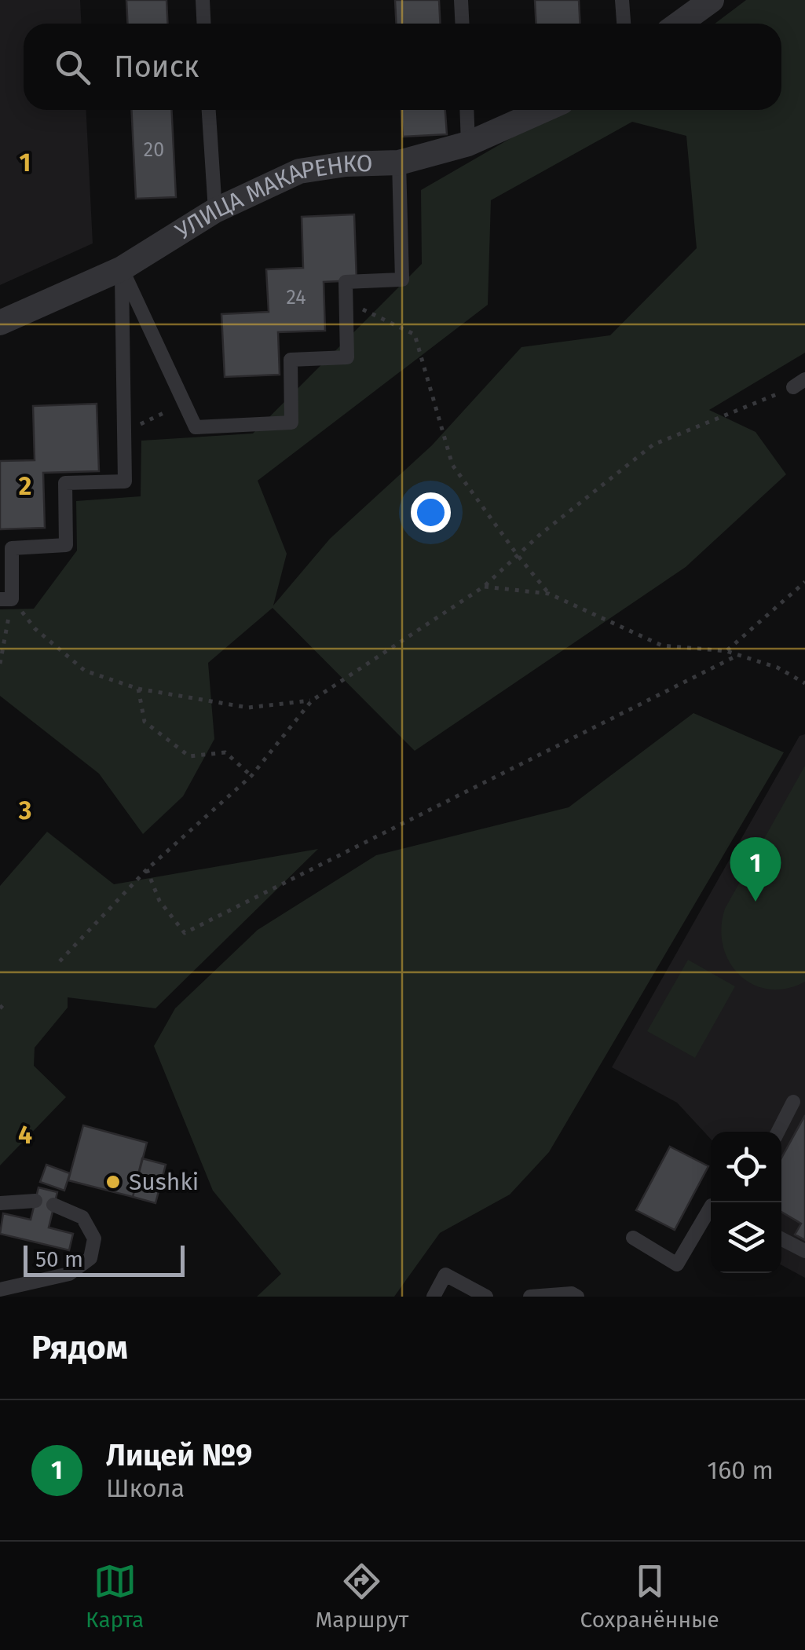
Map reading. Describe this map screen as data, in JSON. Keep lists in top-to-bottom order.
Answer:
{
  "streets": {
    "street": ["УЛИЦА МАКАРЕНКО"]
  },
  "places": ["Sushki"],
  "house_numbers": ["20", "24"],
  "scale_bar": "50 m",
  "page": {
    "search": "Поиск",
    "pins": "1",
    "scale": "50 m",
    "heading": "Рядом",
    "list": [
      {
        "mark": "1",
        "name": "Лицей №9",
        "note": "Школа",
        "value": "160 m"
      }
    ],
    "nav": ["Карта", "Маршрут", "Сохранённые"]
  },
  "grid": {
    "rows": [
      "1",
      "2",
      "3",
      "4"
    ]
  }
}
